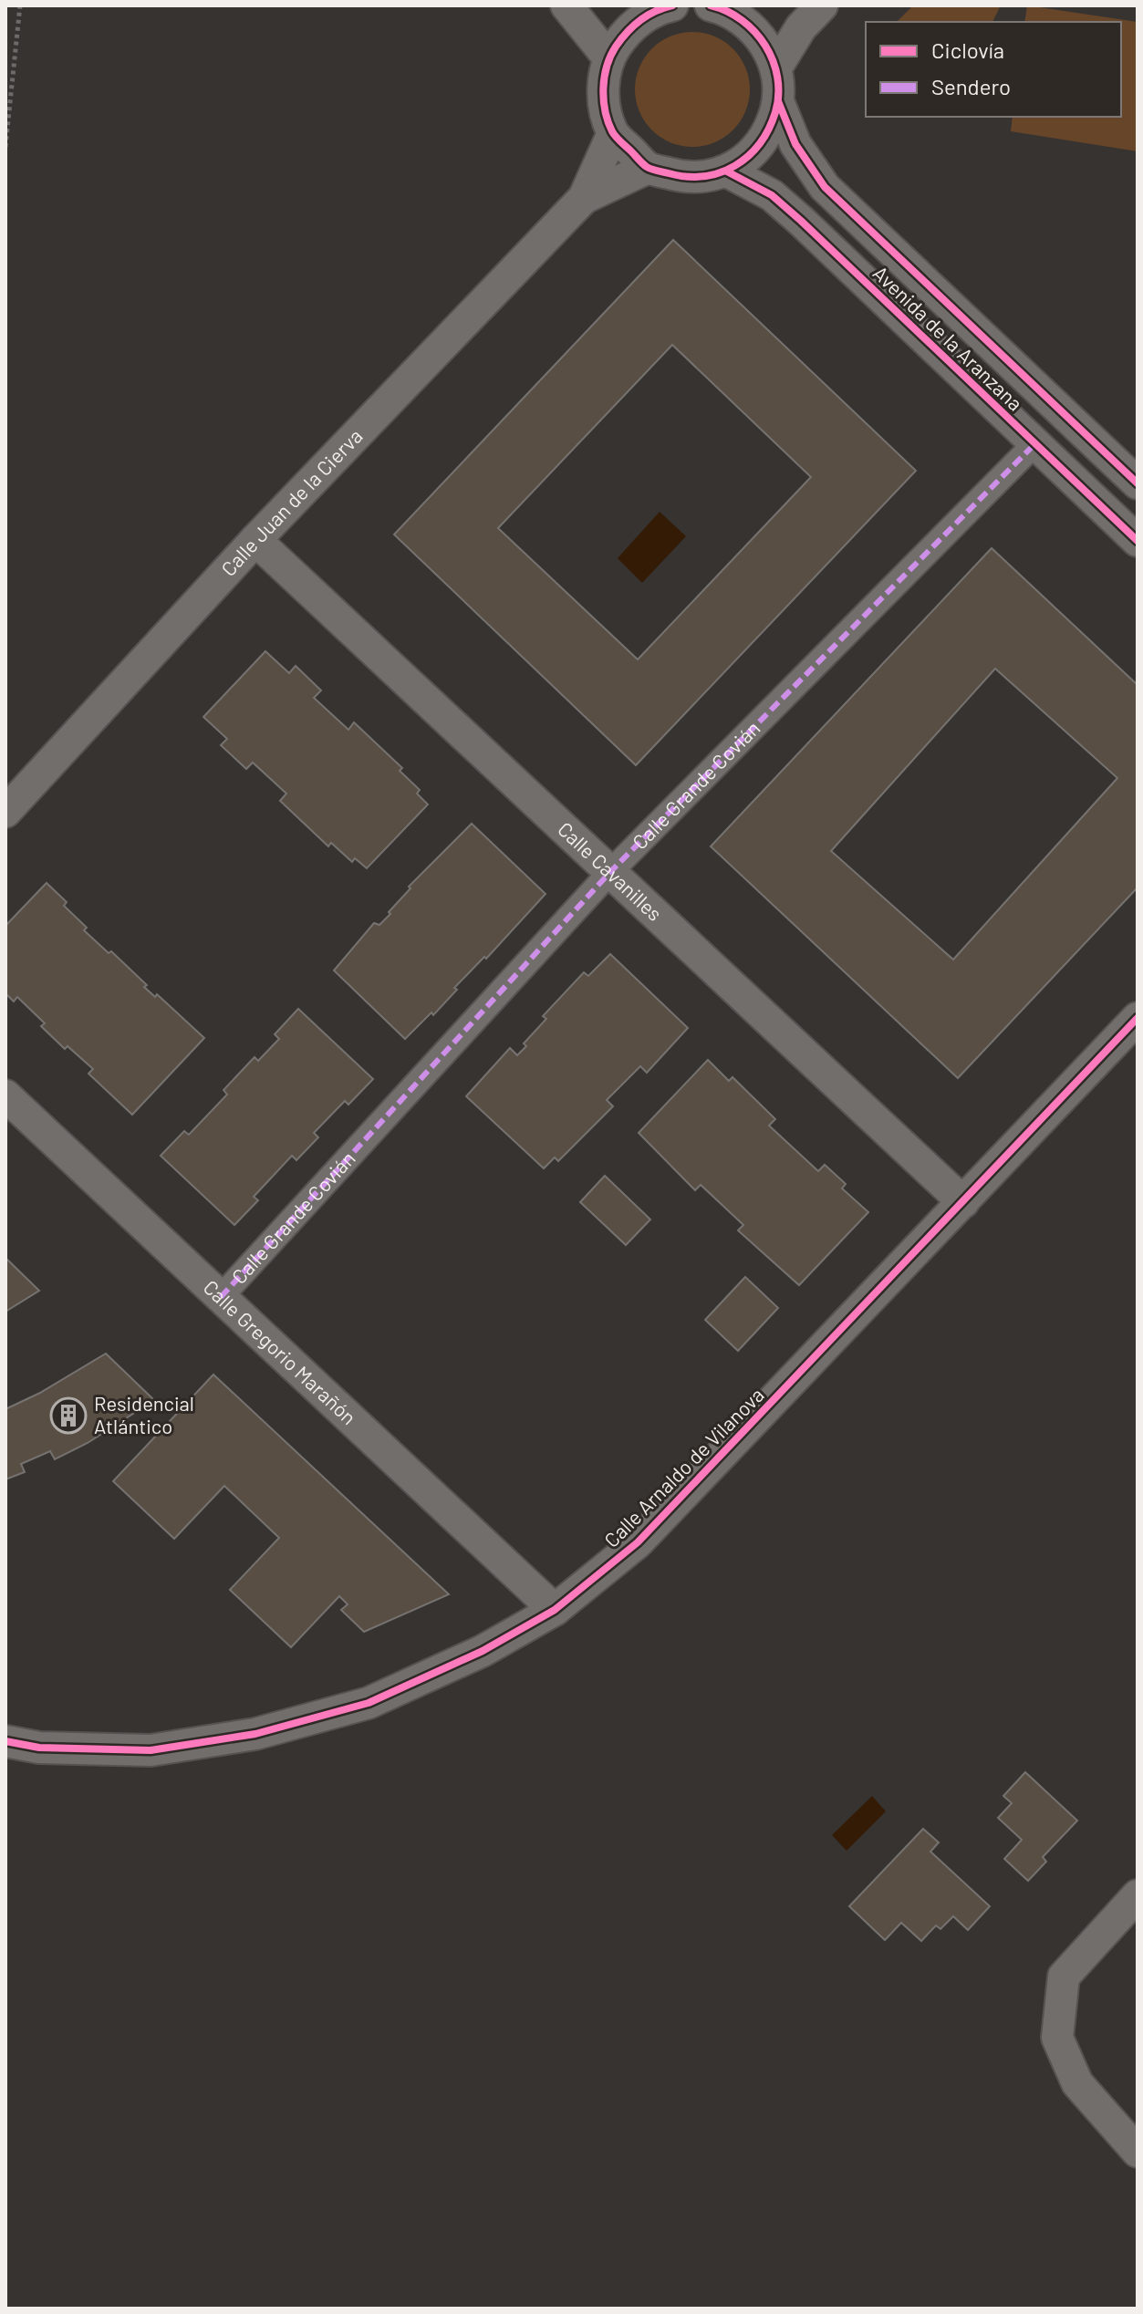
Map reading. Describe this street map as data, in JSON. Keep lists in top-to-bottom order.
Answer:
{
  "streets": {
    "street": [
      "Avenida de la Aranzana",
      "Calle Juan de la Cierva",
      "Calle Grande Covián",
      "Calle Cavanilles",
      "Calle Gregorio Marañón",
      "Calle Arnaldo de Vilanova"
    ]
  },
  "crossings": [
    ["Avenida de la Aranzana", "Calle Grande Covián"],
    ["Calle Juan de la Cierva", "Calle Cavanilles"],
    ["Calle Grande Covián", "Calle Cavanilles"],
    ["Calle Grande Covián", "Calle Gregorio Marañón"],
    ["Calle Cavanilles", "Calle Arnaldo de Vilanova"],
    ["Calle Gregorio Marañón", "Calle Arnaldo de Vilanova"]
  ],
  "places": {
    "building": ["Residencial Atlántico"]
  },
  "legend": ["Ciclovía", "Sendero"]
}
